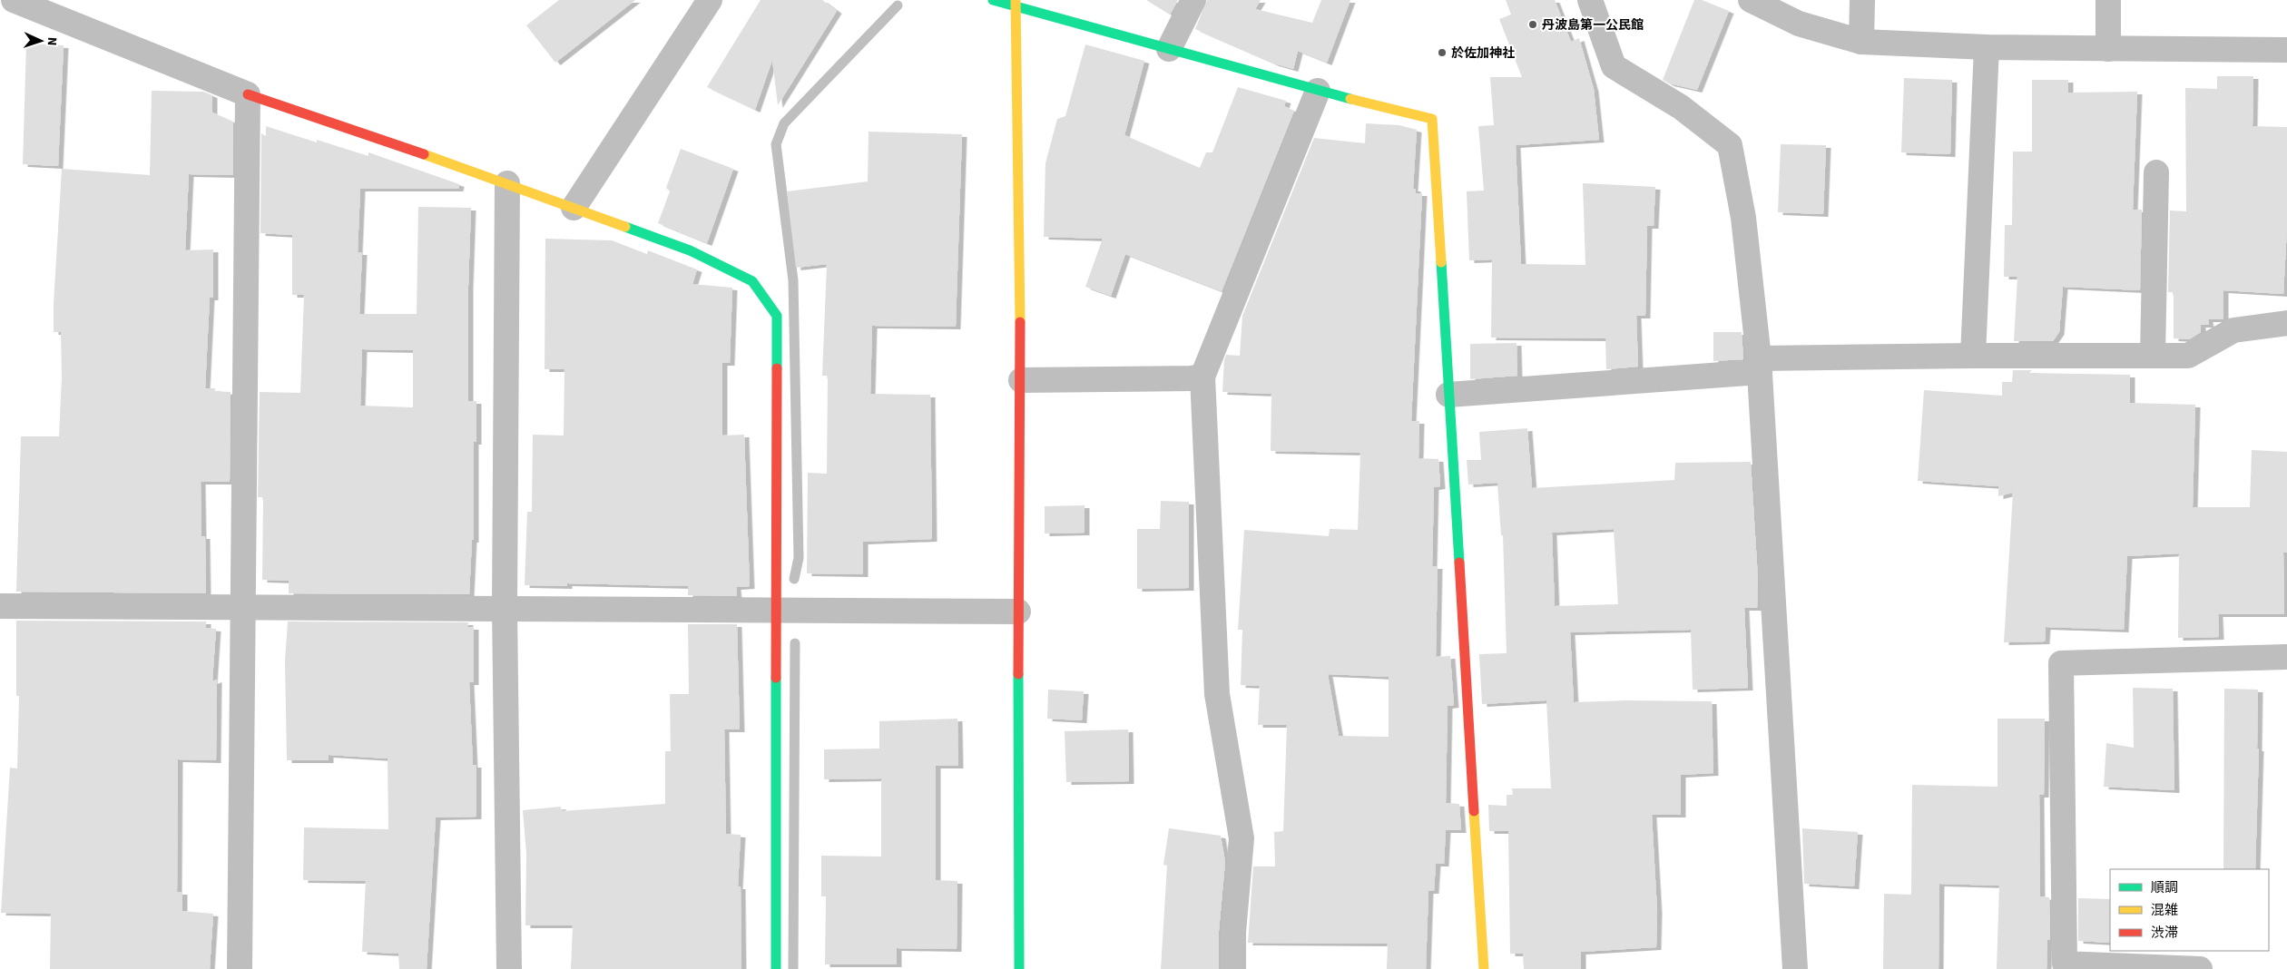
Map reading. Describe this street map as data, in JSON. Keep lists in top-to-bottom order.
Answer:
{
  "places": ["丹波島第一公民館", "於佐加神社"],
  "legend": ["順調", "混雑", "渋滞"],
  "north": "right"
}
